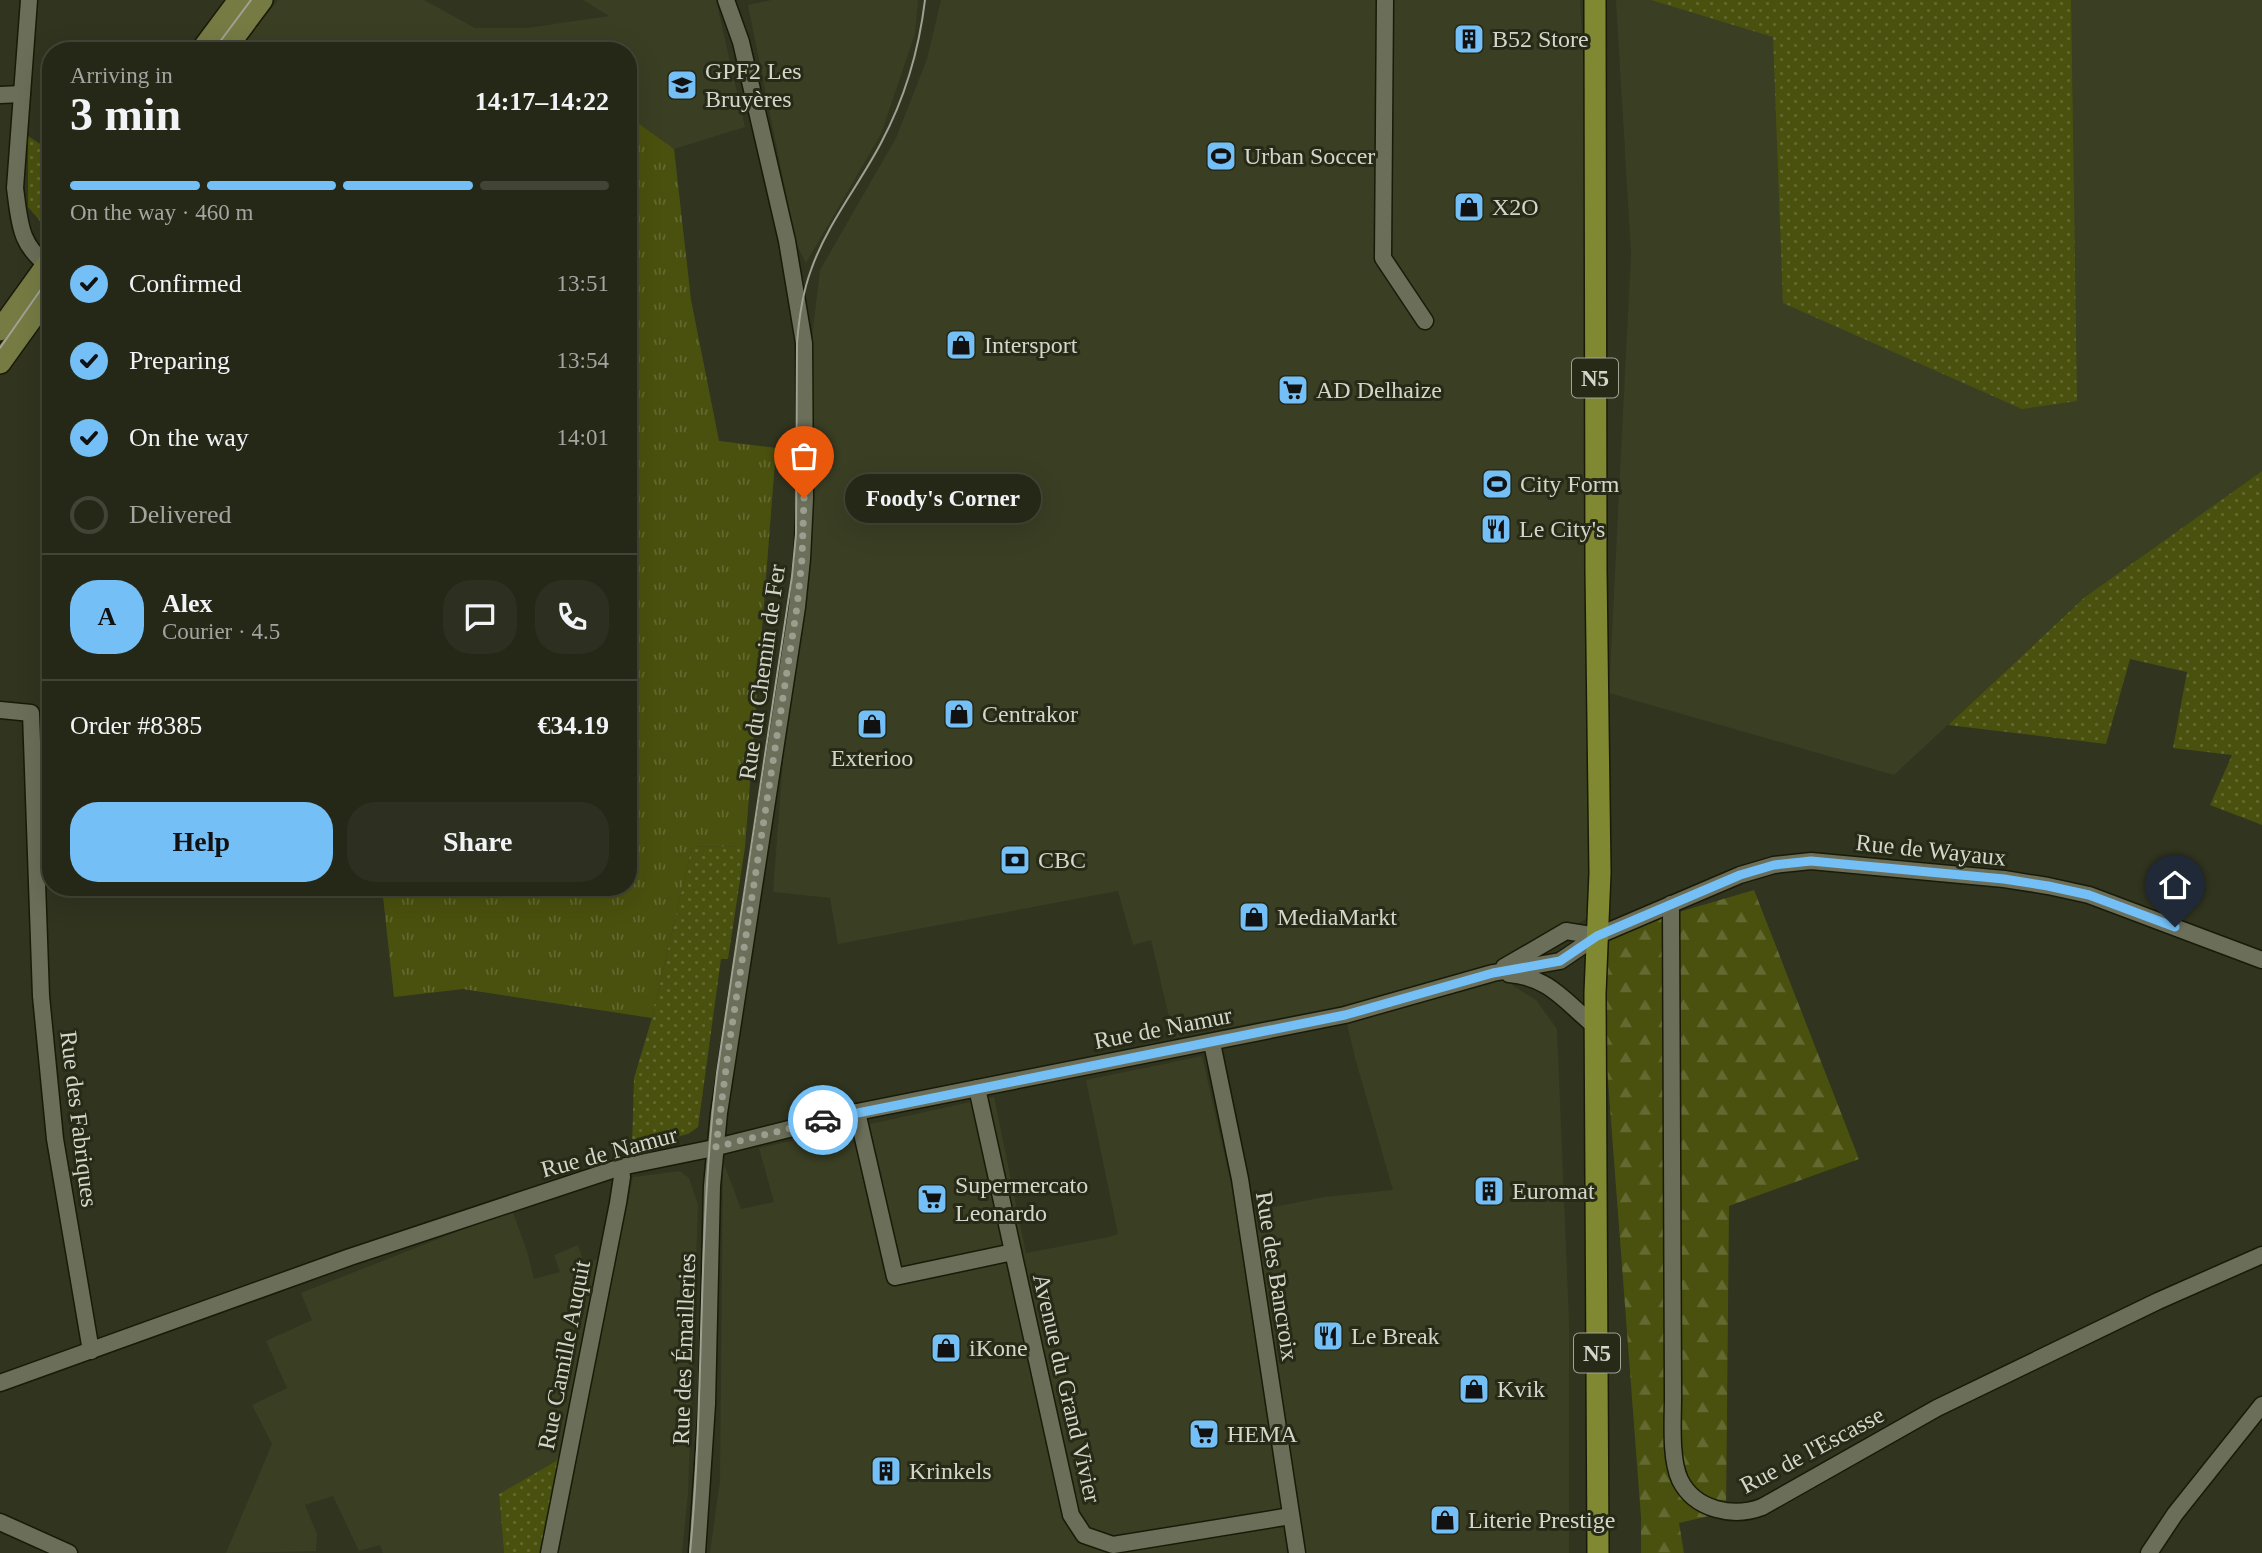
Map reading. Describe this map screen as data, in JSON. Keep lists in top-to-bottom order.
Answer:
{
  "streets": {
    "main road": ["N5"],
    "street": [
      "Rue du Chemin de Fer",
      "Rue de Wayaux",
      "Rue de Namur",
      "Rue des Fabriques",
      "Rue des Bancroix",
      "Rue des Émailleries",
      "Rue Camille Auquit",
      "Avenue du Grand Vivier",
      "Rue de l'Escasse"
    ]
  },
  "crossings": [
    ["N5", "Rue de Wayaux"],
    ["N5", "Rue de Namur"],
    ["Rue du Chemin de Fer", "Rue de Namur"],
    ["Rue du Chemin de Fer", "Rue des Émailleries"],
    ["Rue de Wayaux", "Rue de Namur"],
    ["Rue de Wayaux", "Rue de l'Escasse"],
    ["Rue de Namur", "Rue des Fabriques"],
    ["Rue de Namur", "Rue des Bancroix"],
    ["Rue de Namur", "Rue des Émailleries"],
    ["Rue de Namur", "Rue Camille Auquit"],
    ["Rue de Namur", "Avenue du Grand Vivier"],
    ["Rue des Bancroix", "Avenue du Grand Vivier"]
  ],
  "places": {
    "building": ["B52 Store", "Euromat", "Krinkels"],
    "school or university": ["GPF2 Les Bruyères"],
    "sports": ["Urban Soccer", "City Form"],
    "shop": [
      "X2O",
      "Intersport",
      "Centrakor",
      "Exterioo",
      "MediaMarkt",
      "iKone",
      "Kvik",
      "Literie Prestige"
    ],
    "supermarket": ["AD Delhaize", "Supermercato Leonardo", "HEMA"],
    "other": ["Foody's Corner"],
    "restaurant": ["Le City's", "Le Break"],
    "bank": ["CBC"]
  },
  "page": {
    "heading": ["3 min", "Arriving in", "14:17–14:22"],
    "panel": [
      "Alex",
      "Courier · 4.5",
      "Order #8385",
      "€34.19"
    ],
    "bar": "On the way · 460 m",
    "list": [
      ["Confirmed", "13:51"],
      ["Preparing", "13:54"],
      ["On the way", "14:01"],
      "Delivered"
    ],
    "bubble": "Foody's Corner",
    "round": "A",
    "buttons": ["Help", "Share"]
  }
}
